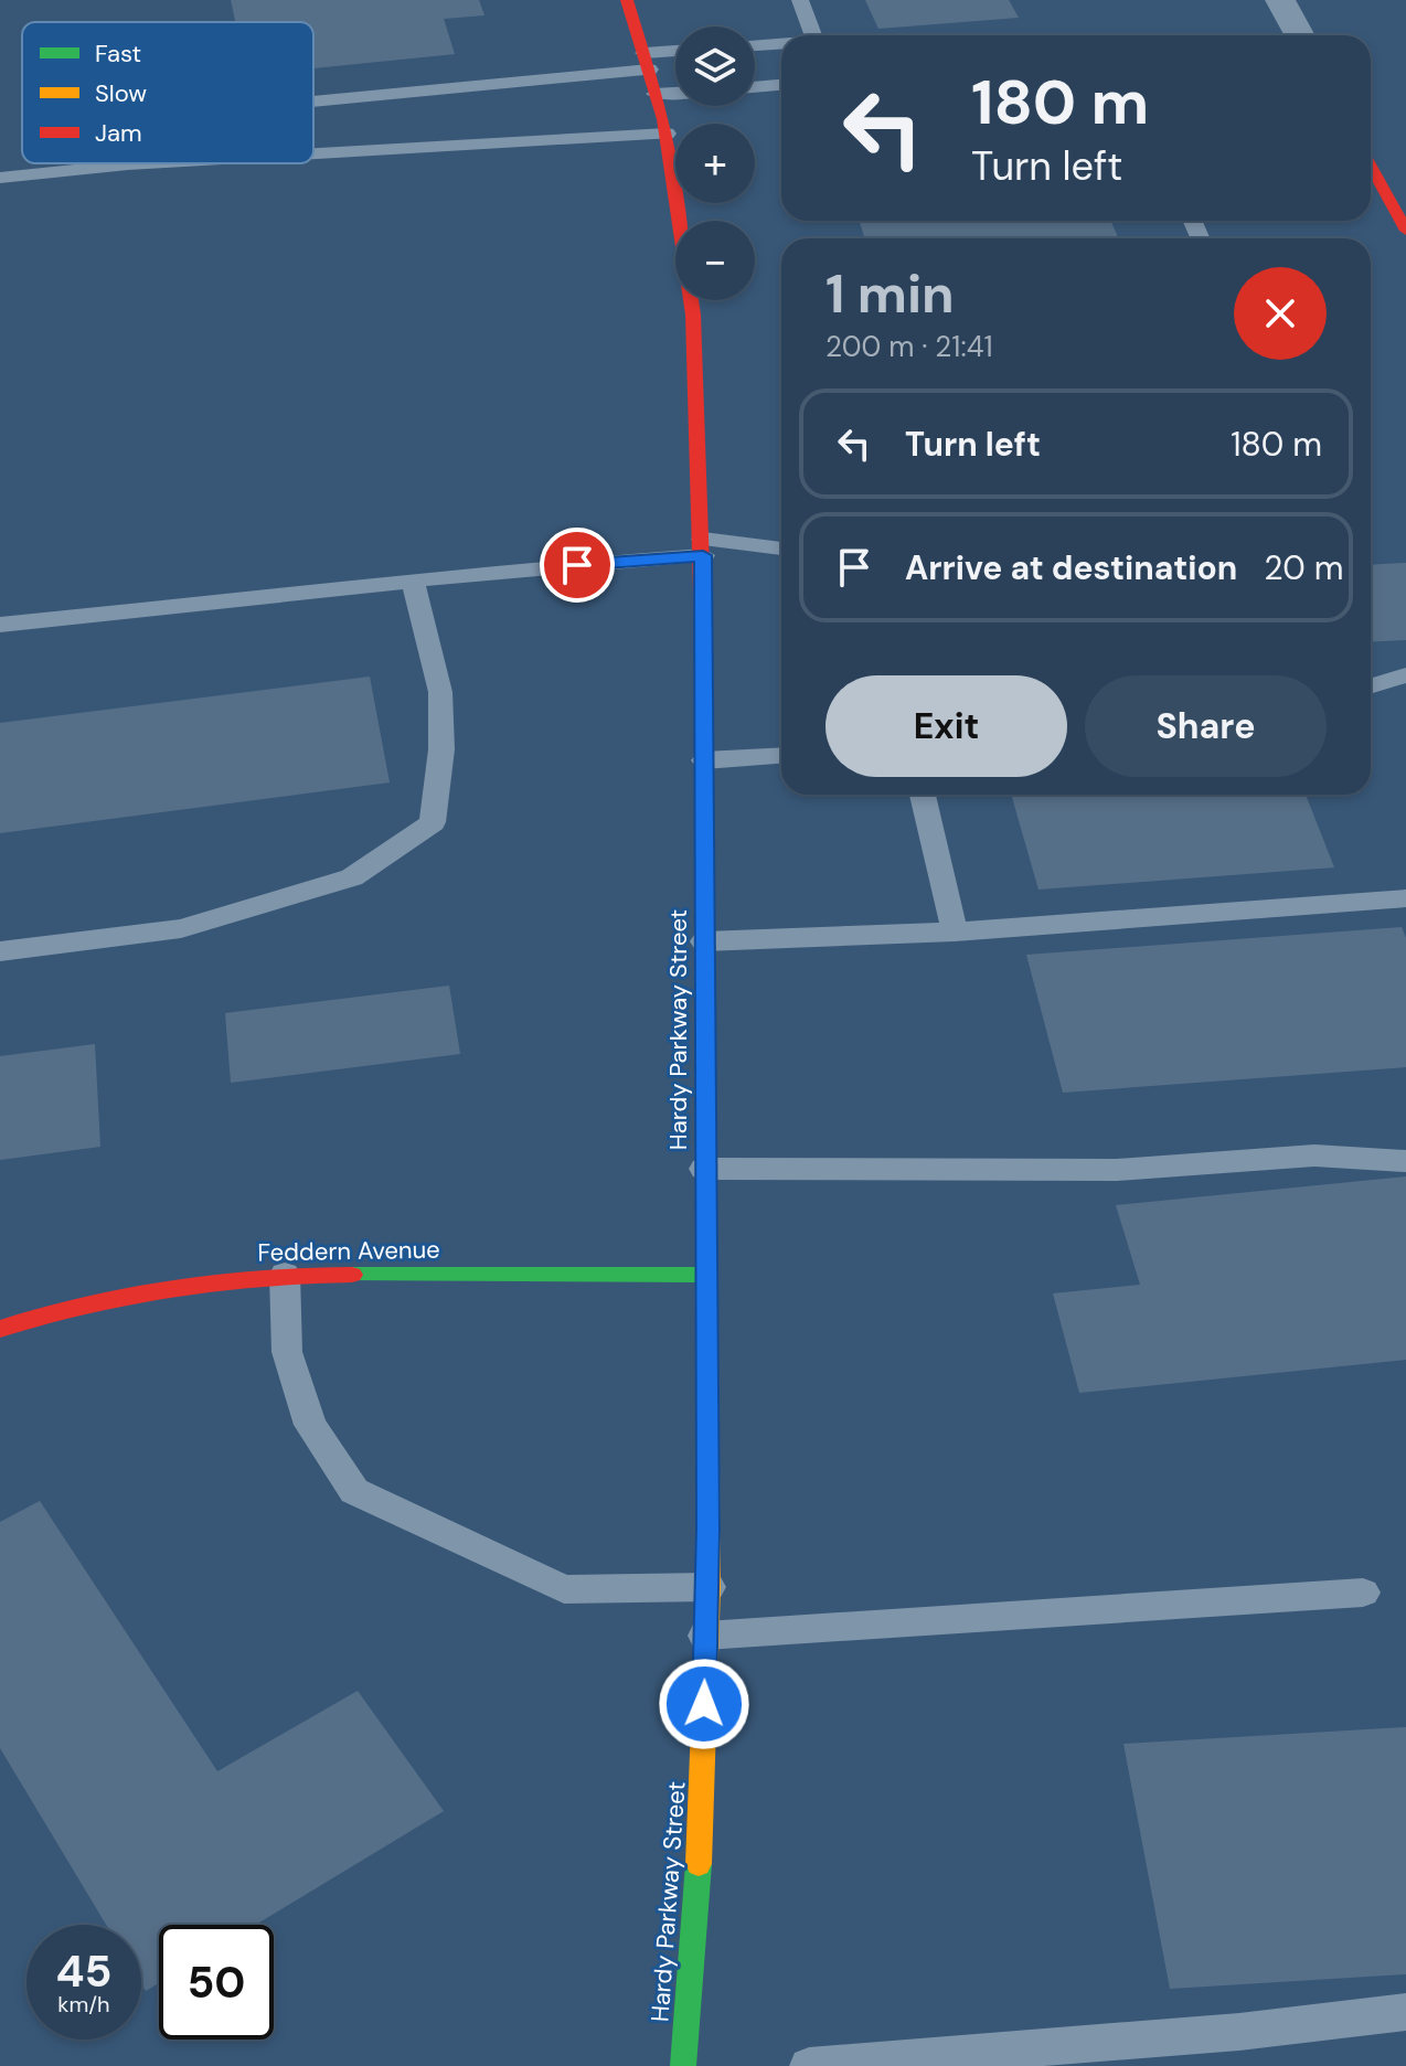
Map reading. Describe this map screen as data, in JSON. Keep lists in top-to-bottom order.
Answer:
{
  "streets": {
    "main road": ["Hardy Parkway Street", "Feddern Avenue"]
  },
  "crossings": [
    ["Hardy Parkway Street", "Feddern Avenue"]
  ],
  "legend": ["Fast", "Slow", "Jam"],
  "page": {
    "map_buttons": ["+", "−"],
    "turn": ["180 m", "Turn left"],
    "heading": ["1 min", "200 m · 21:41"],
    "list": [
      {
        "name": "Turn left",
        "value": "180 m"
      },
      {
        "name": "Arrive at destination",
        "value": "20 m"
      }
    ],
    "buttons": ["Exit", "Share"],
    "speed": "45 km/h",
    "limit": "50"
  }
}
